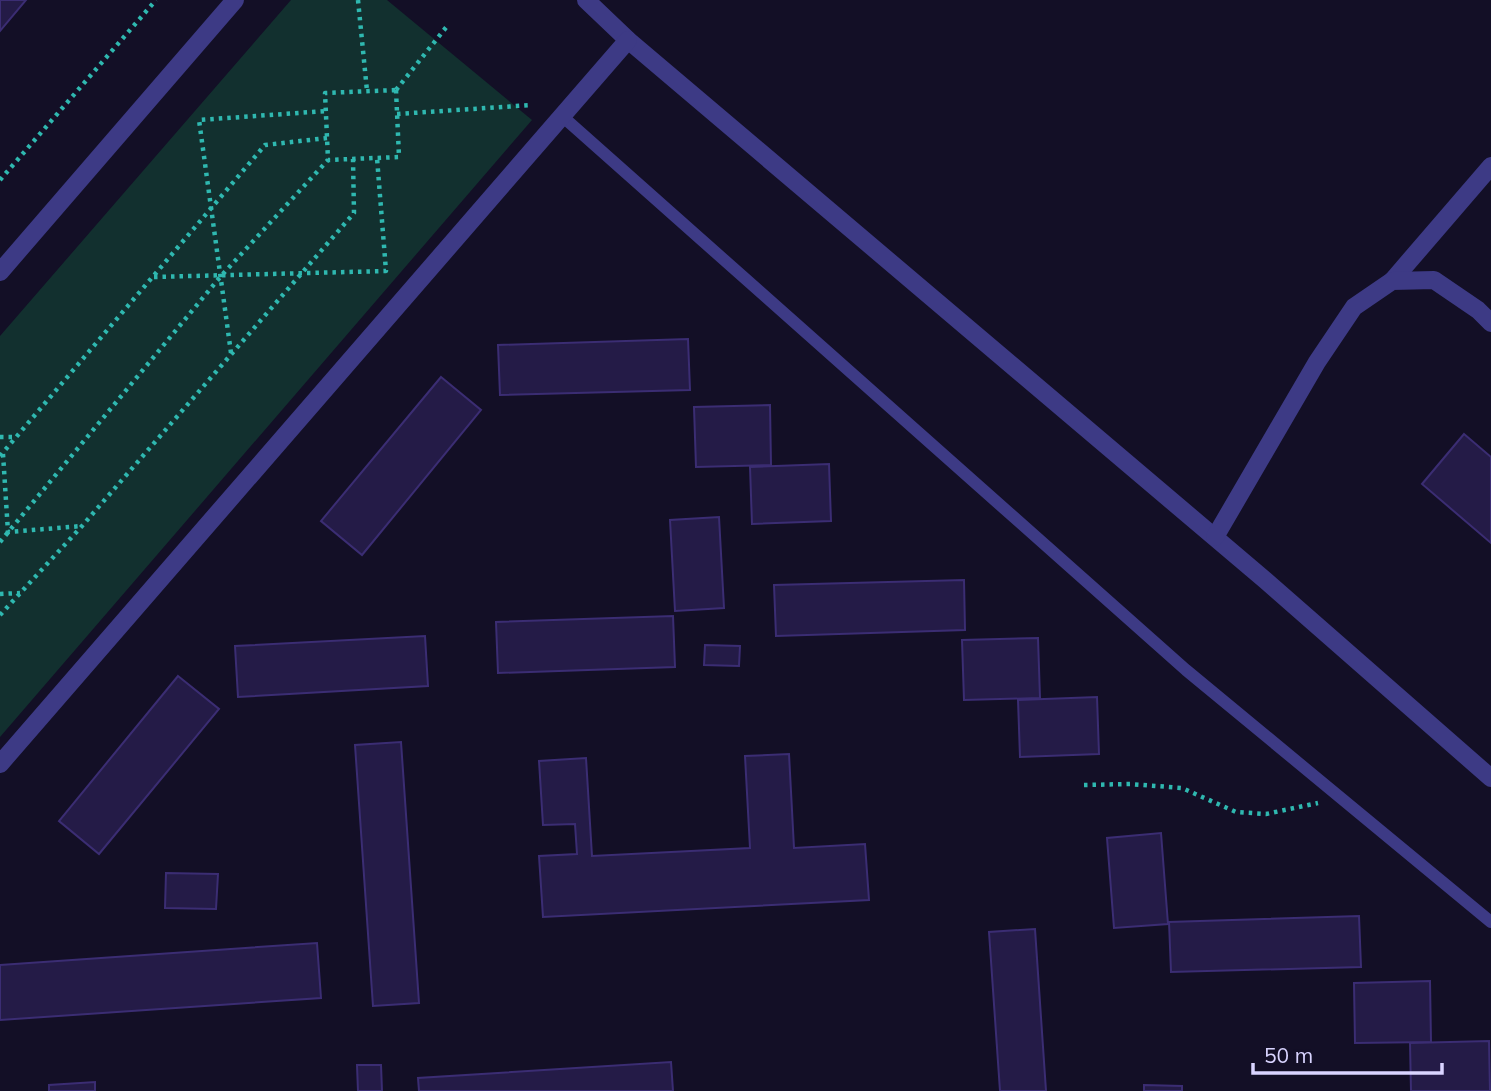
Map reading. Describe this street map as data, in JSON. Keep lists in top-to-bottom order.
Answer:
{
  "scale_bar": "50 m"
}
